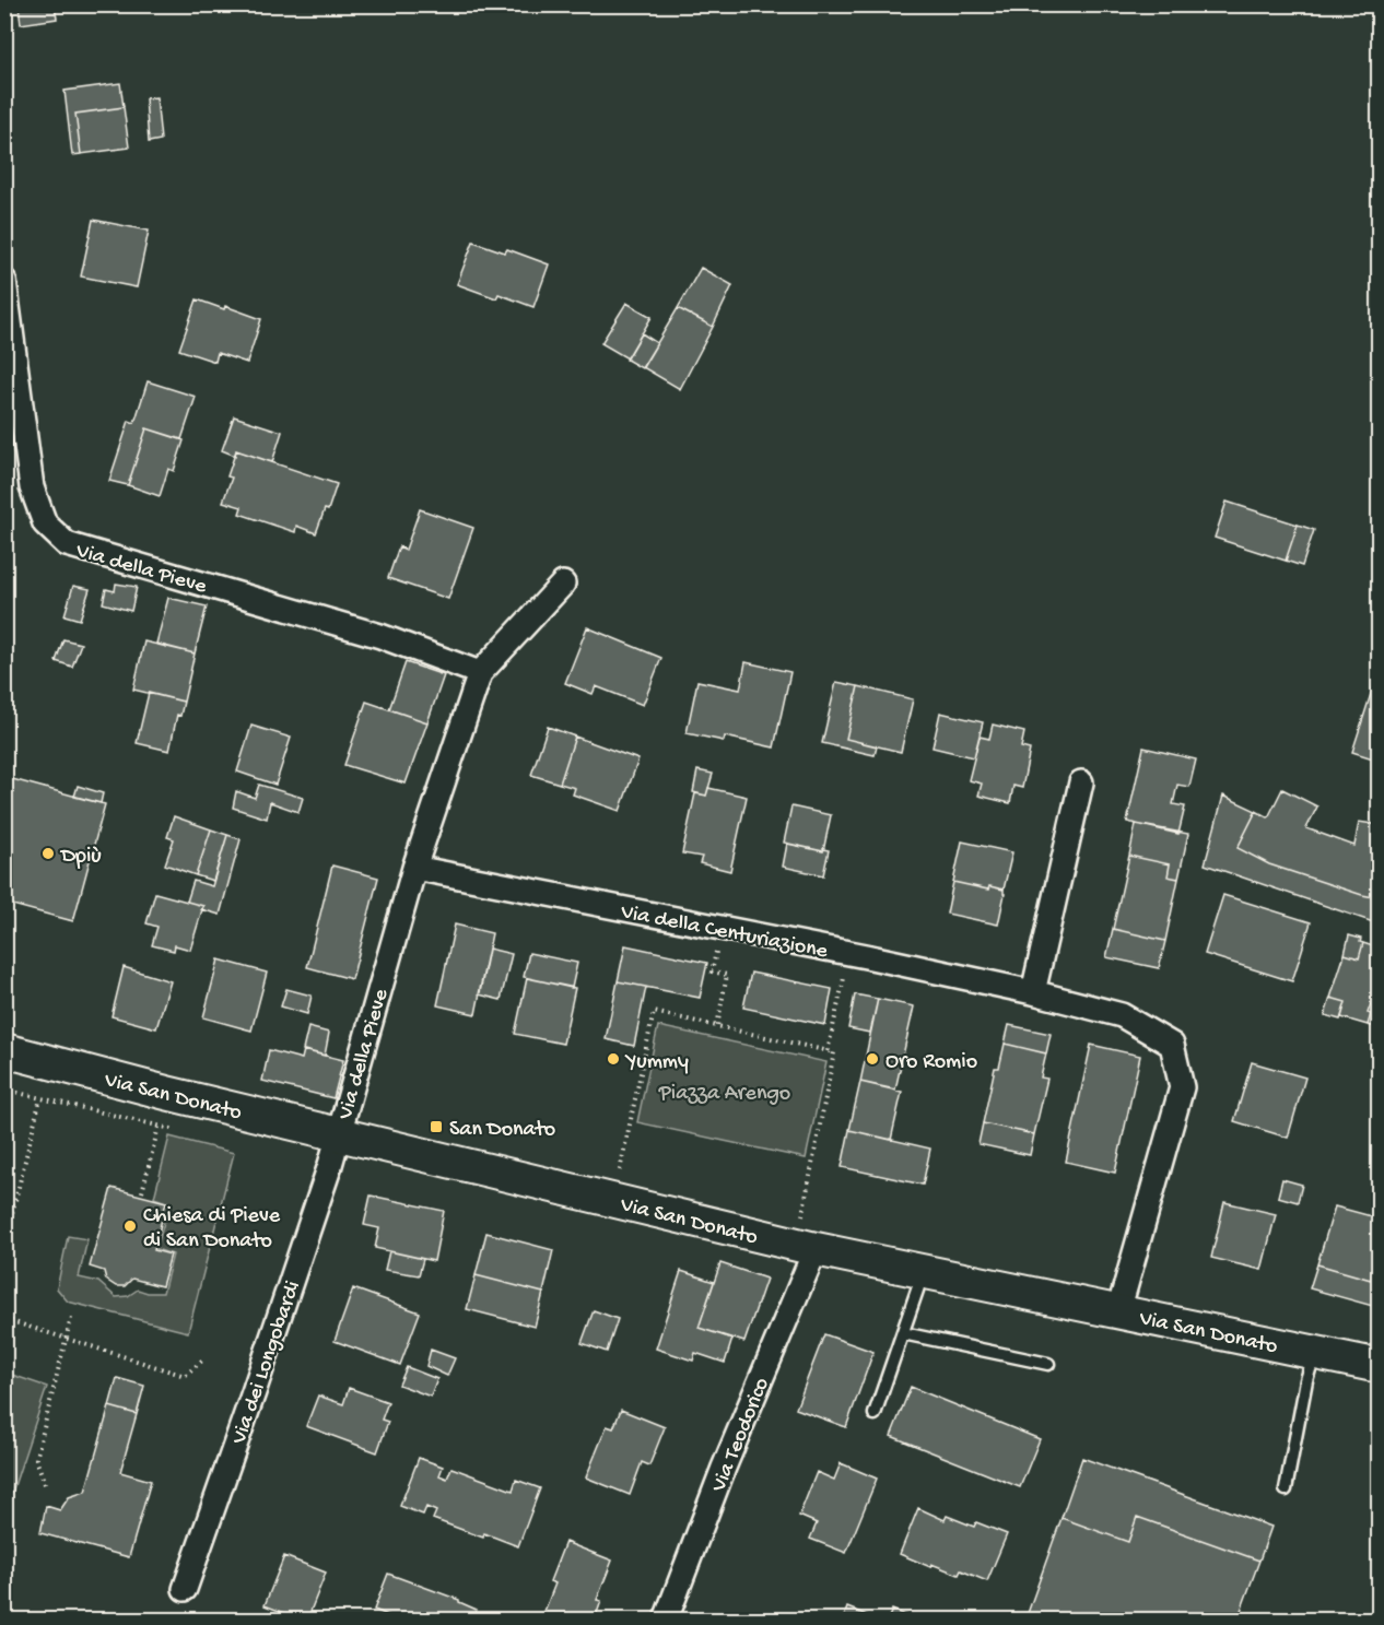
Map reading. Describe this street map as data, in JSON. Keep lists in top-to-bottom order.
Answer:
{
  "streets": {
    "street": [
      "Via della Pieve",
      "Via della Centuriazione",
      "Via San Donato",
      "Via dei Longobardi",
      "Via Teodorico"
    ]
  },
  "crossings": [
    ["Via della Pieve", "Via della Centuriazione"],
    ["Via della Pieve", "Via San Donato"],
    ["Via della Pieve", "Via dei Longobardi"],
    ["Via della Centuriazione", "Via San Donato"],
    ["Via San Donato", "Via dei Longobardi"],
    ["Via San Donato", "Via Teodorico"]
  ],
  "parks": ["Piazza Arengo"],
  "places": {
    "other": [
      "Dpiù",
      "Yummy",
      "Oro Romio",
      "Chiesa di Pieve di San Donato"
    ],
    "transit": ["San Donato"]
  }
}
